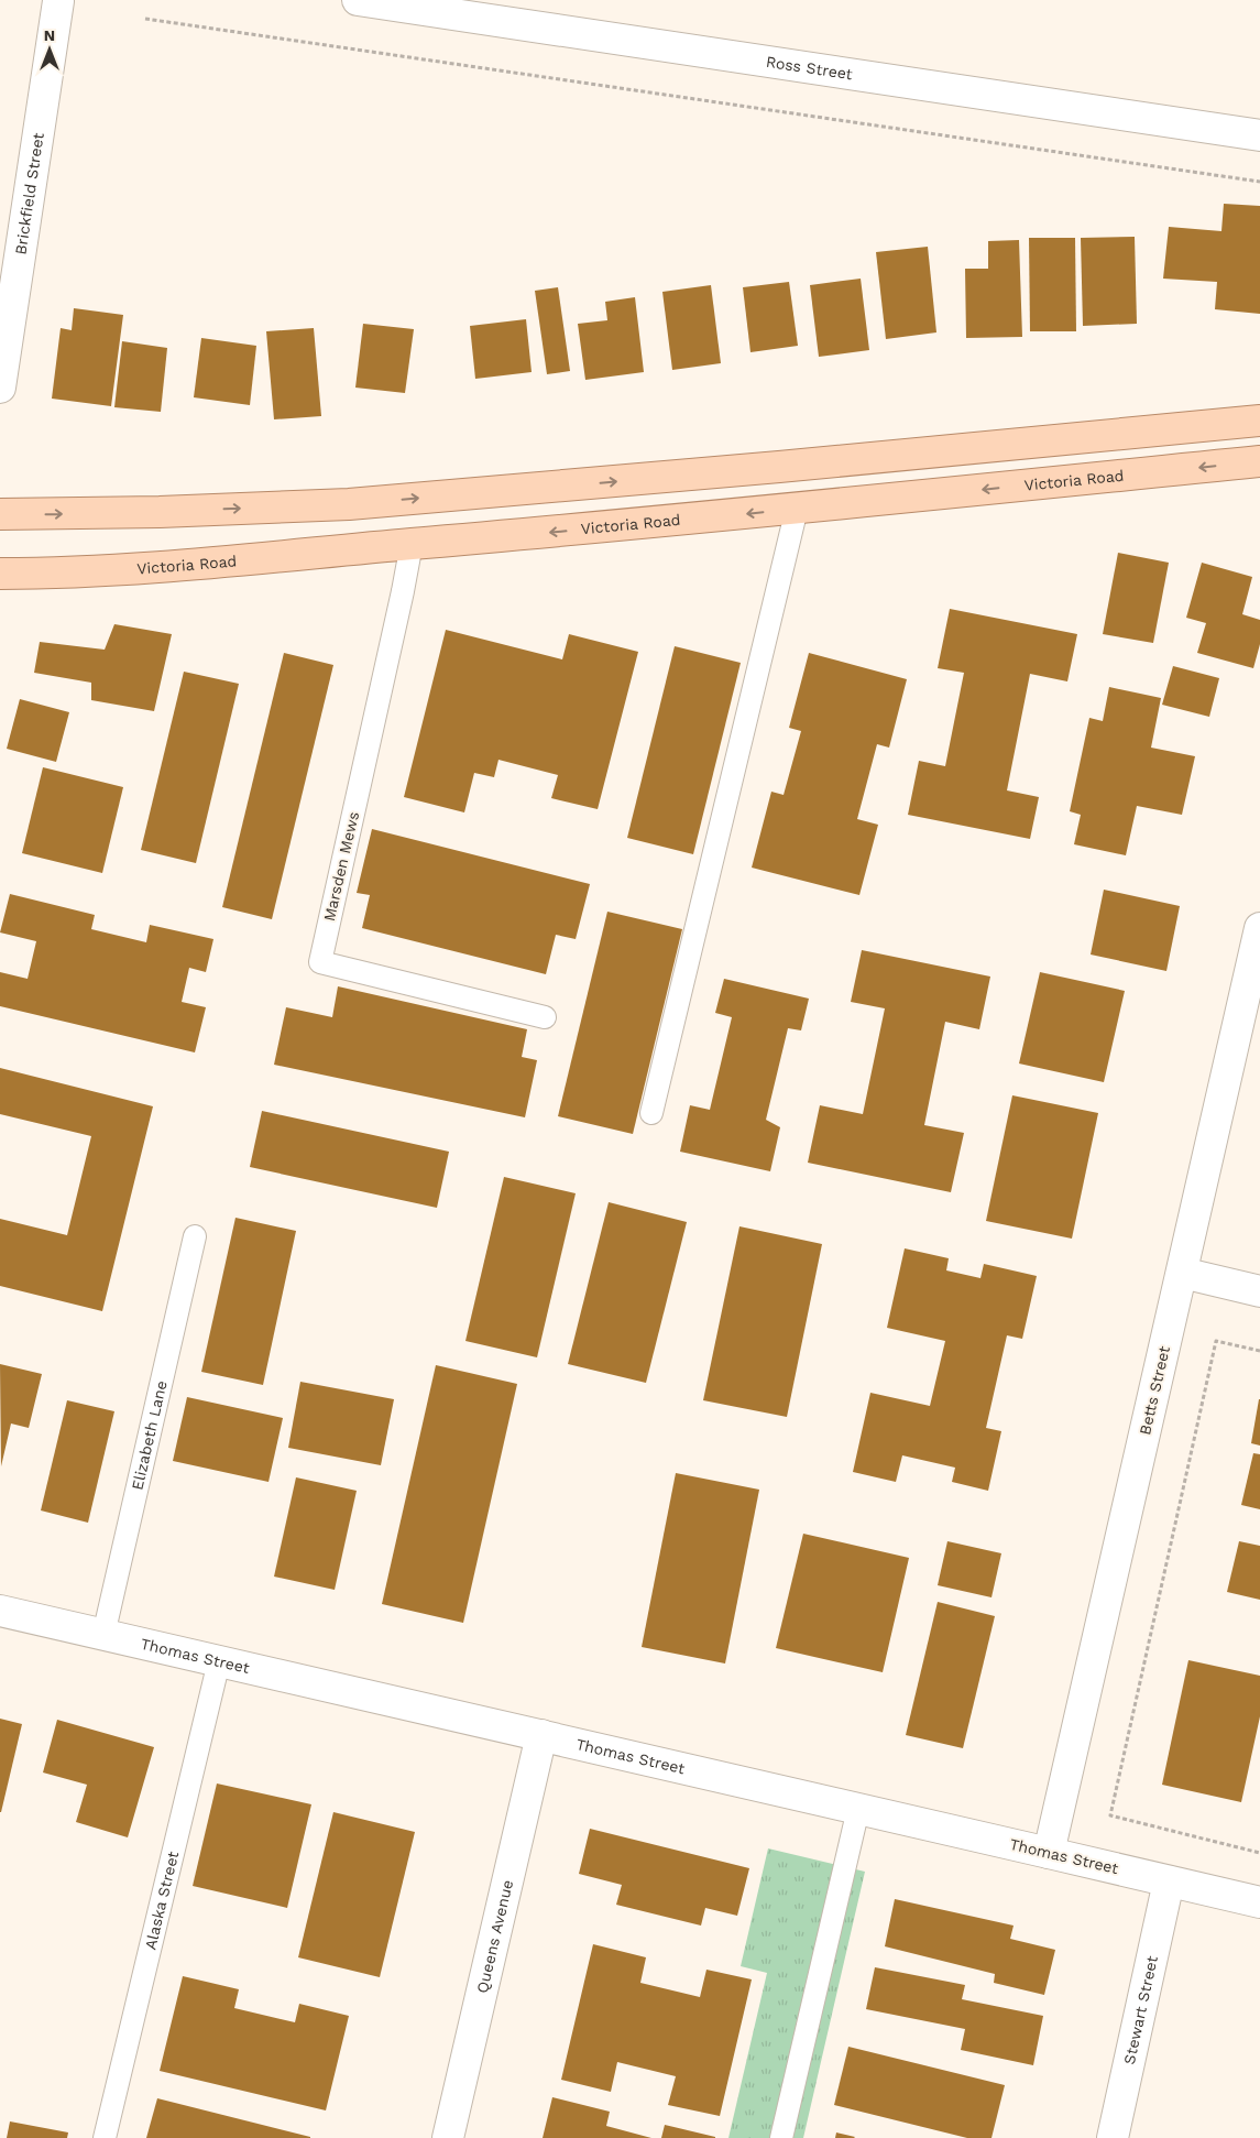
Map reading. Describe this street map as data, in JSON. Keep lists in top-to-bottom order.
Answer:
{
  "streets": {
    "main road": ["Victoria Road"],
    "street": [
      "Ross Street",
      "Brickfield Street",
      "Betts Street",
      "Thomas Street",
      "Queens Avenue",
      "Stewart Street"
    ],
    "lane": ["Marsden Mews", "Elizabeth Lane", "Alaska Street"]
  },
  "crossings": [
    ["Victoria Road", "Marsden Mews"],
    ["Betts Street", "Thomas Street"],
    ["Elizabeth Lane", "Thomas Street"],
    ["Thomas Street", "Alaska Street"],
    ["Thomas Street", "Queens Avenue"],
    ["Thomas Street", "Stewart Street"]
  ],
  "north": "top"
}
